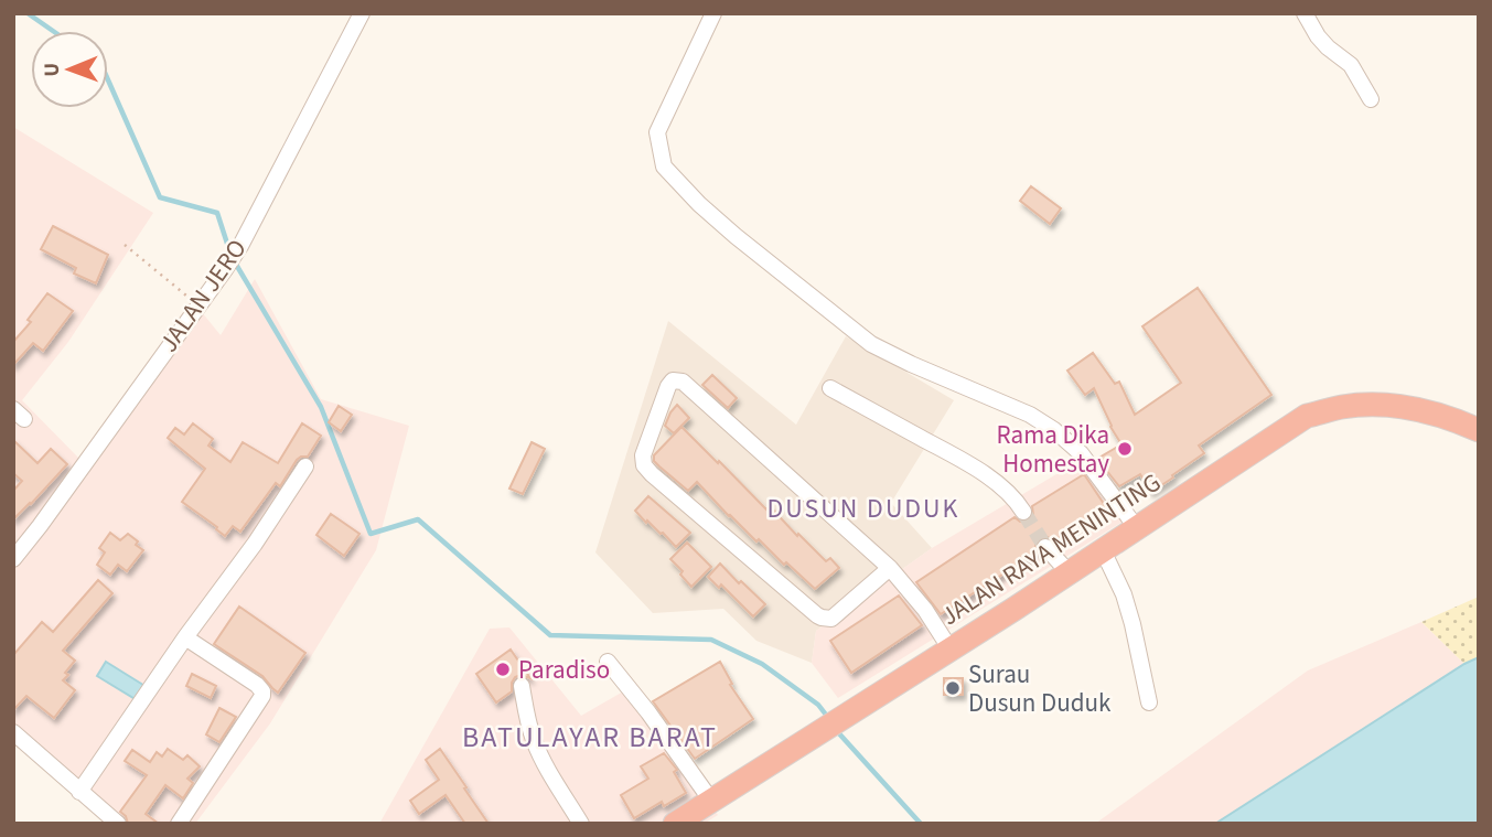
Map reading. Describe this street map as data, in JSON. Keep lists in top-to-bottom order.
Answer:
{
  "streets": {
    "highway": ["JALAN RAYA MENINTING"],
    "street": ["JALAN JERO"]
  },
  "districts": ["DUSUN DUDUK", "BATULAYAR BARAT"],
  "places": ["Rama Dika Homestay", "Paradiso", "Surau Dusun Duduk"],
  "north": "left"
}
